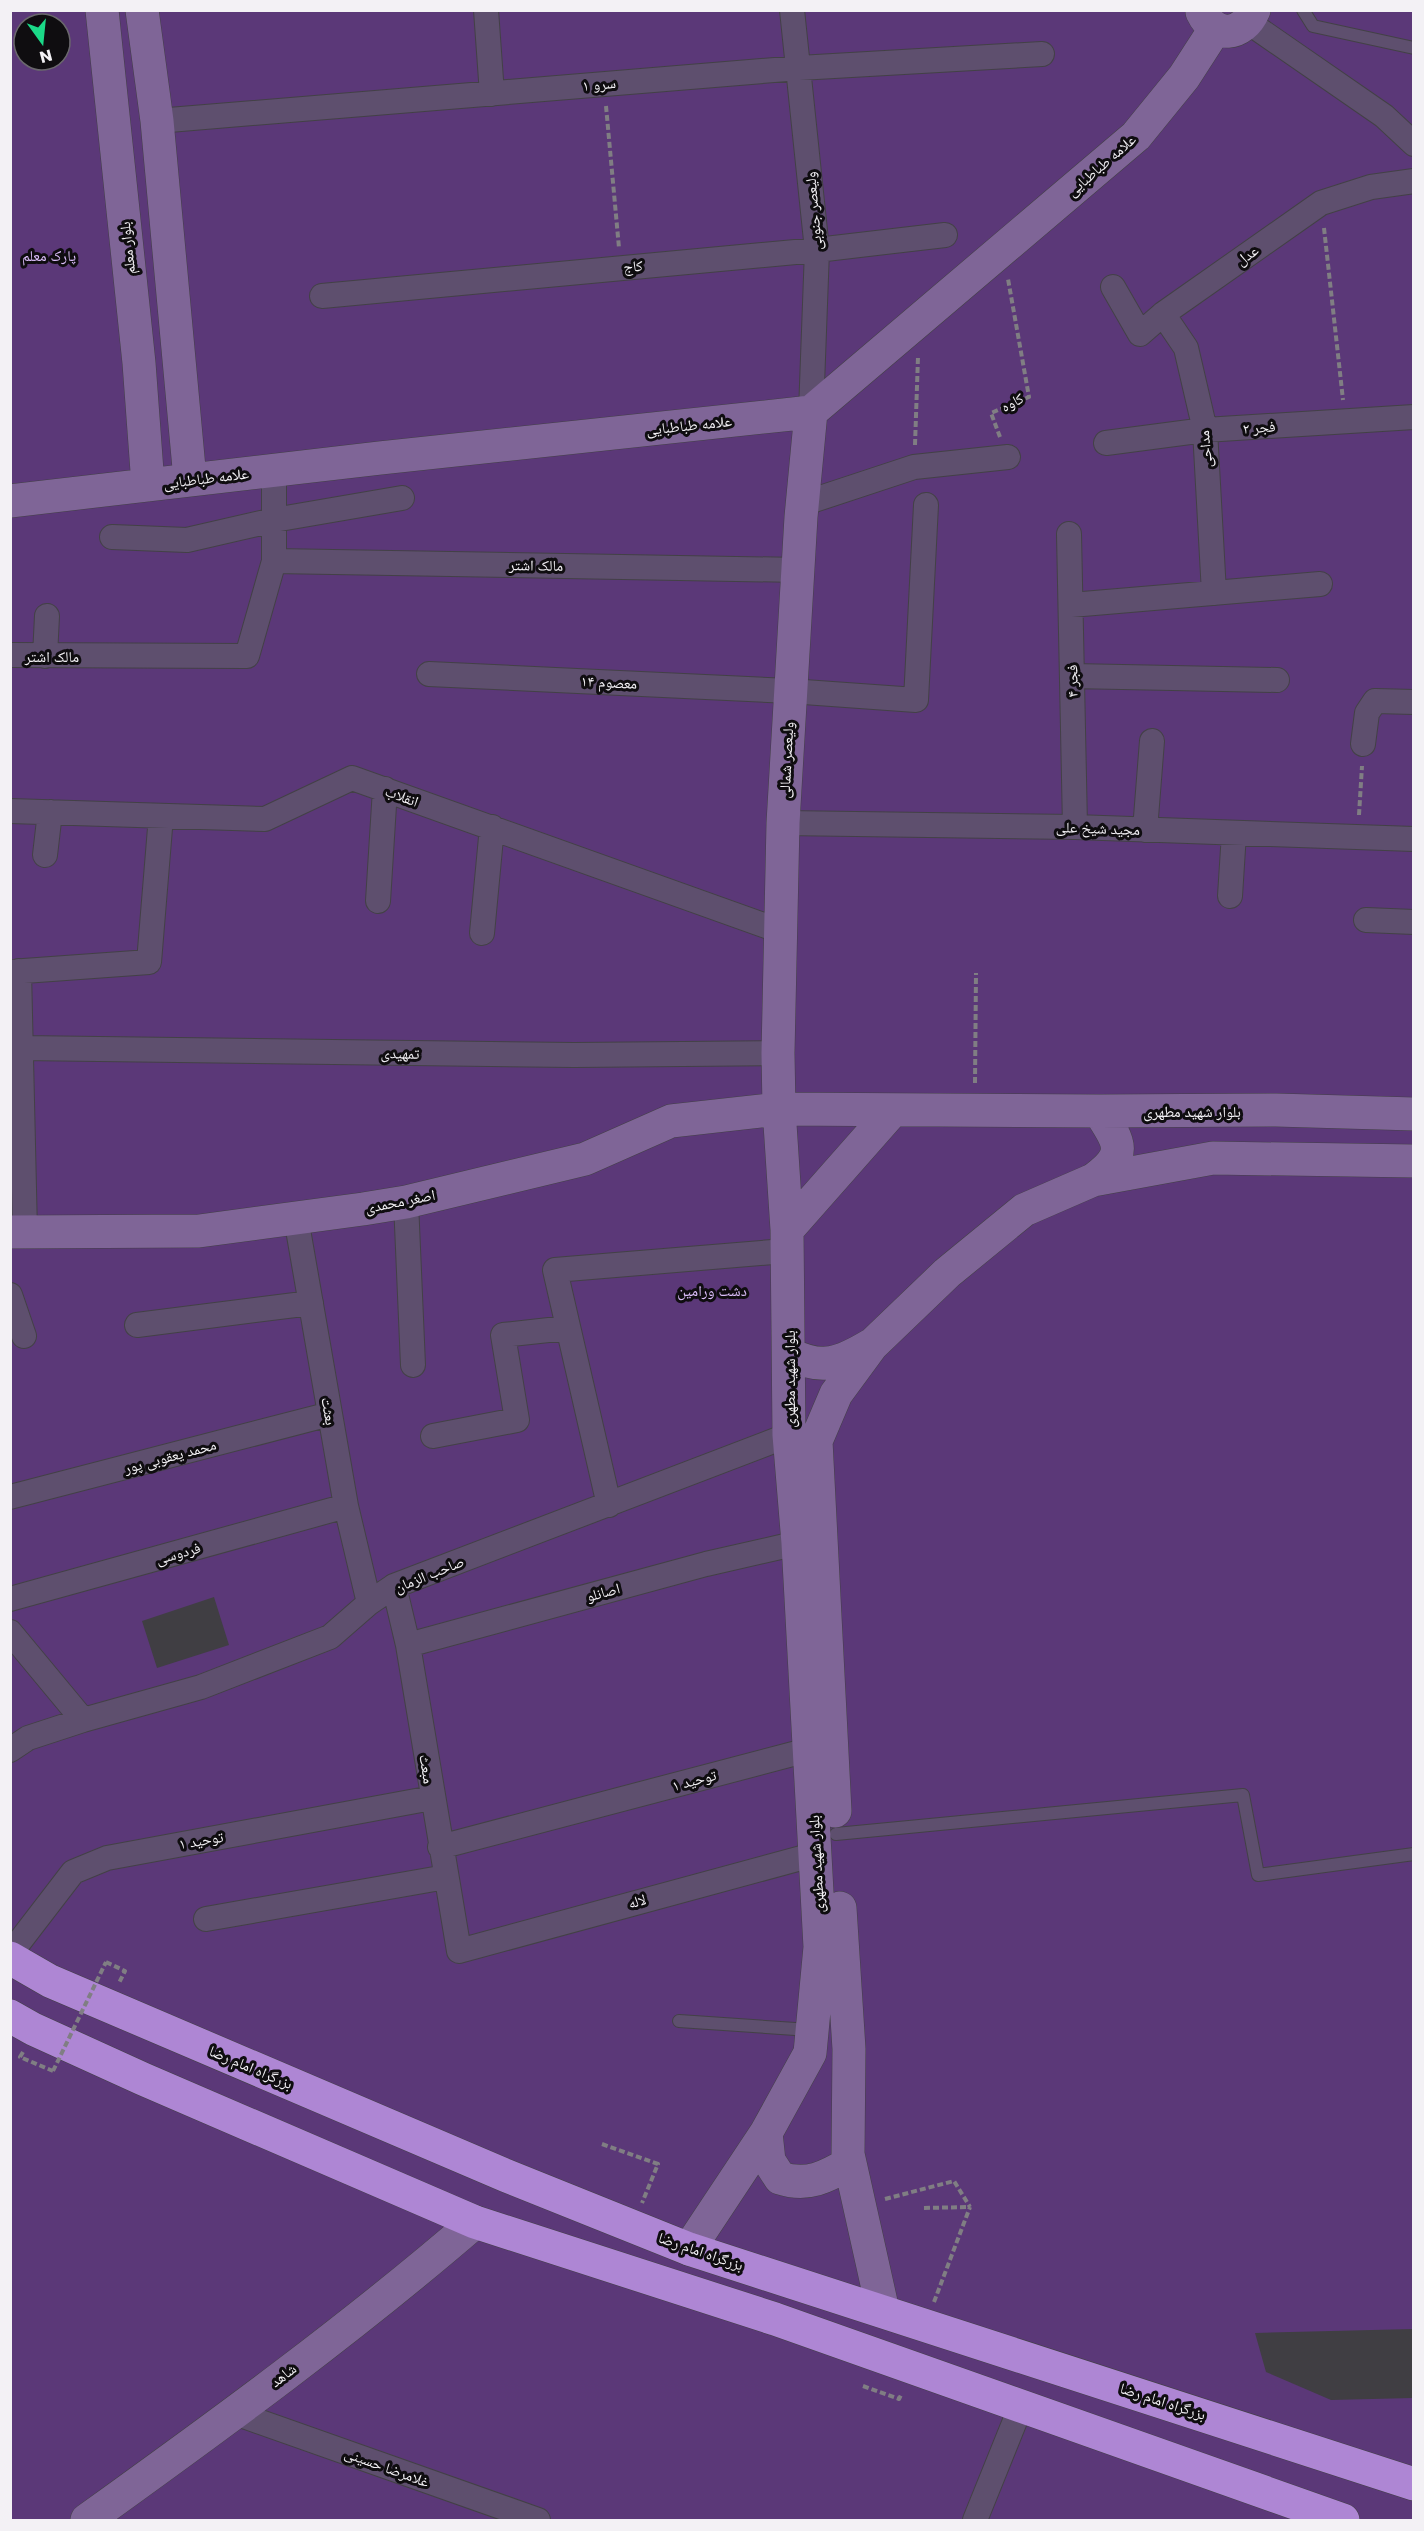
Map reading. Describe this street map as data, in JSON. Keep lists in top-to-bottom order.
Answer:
{
  "streets": {
    "highway": ["بزرگراه امام رضا"],
    "main road": [
      "علامه طباطبایی",
      "بلوار معلم",
      "ولیعصر شمالی",
      "بلوار شهید مطهری",
      "اصغر محمدی",
      "شاهد"
    ],
    "street": [
      "سرو ۱",
      "ولیعصر جنوبی",
      "عدل",
      "کاج",
      "فجر ۲",
      "مداحی",
      "مالک اشتر",
      "فجر ۴",
      "۱۴ معصوم",
      "انقلاب",
      "مجید شیخ علی",
      "تمهیدی",
      "بعثت",
      "محمد یعقوبی پور",
      "فردوسی",
      "صاحب الزمان",
      "اصانلو",
      "مبعث",
      "توحید ۱",
      "لاله",
      "غلامرضا حسینی"
    ],
    "path": ["کاوه"]
  },
  "crossings": [
    ["سرو ۱", "ولیعصر جنوبی"],
    ["علامه طباطبایی", "ولیعصر جنوبی"],
    ["علامه طباطبایی", "بلوار معلم"],
    ["علامه طباطبایی", "کاوه"],
    ["علامه طباطبایی", "مالک اشتر"],
    ["علامه طباطبایی", "ولیعصر شمالی"],
    ["ولیعصر جنوبی", "کاج"],
    ["ولیعصر جنوبی", "ولیعصر شمالی"],
    ["عدل", "مداحی"],
    ["فجر ۲", "مداحی"],
    ["مالک اشتر", "ولیعصر شمالی"],
    ["فجر ۴", "مجید شیخ علی"],
    ["۱۴ معصوم", "ولیعصر شمالی"],
    ["ولیعصر شمالی", "انقلاب"],
    ["ولیعصر شمالی", "مجید شیخ علی"],
    ["ولیعصر شمالی", "تمهیدی"],
    ["ولیعصر شمالی", "بلوار شهید مطهری"],
    ["ولیعصر شمالی", "اصغر محمدی"],
    ["بلوار شهید مطهری", "اصغر محمدی"],
    ["بلوار شهید مطهری", "صاحب الزمان"],
    ["بلوار شهید مطهری", "اصانلو"],
    ["بلوار شهید مطهری", "توحید ۱"],
    ["بلوار شهید مطهری", "لاله"],
    ["بلوار شهید مطهری", "بزرگراه امام رضا"],
    ["اصغر محمدی", "بعثت"],
    ["بعثت", "محمد یعقوبی پور"],
    ["بعثت", "فردوسی"],
    ["بعثت", "صاحب الزمان"],
    ["صاحب الزمان", "مبعث"],
    ["اصانلو", "مبعث"],
    ["مبعث", "توحید ۱"],
    ["مبعث", "لاله"],
    ["توحید ۱", "بزرگراه امام رضا"],
    ["شاهد", "غلامرضا حسینی"]
  ],
  "parks": ["پارک معلم", "دشت ورامین"],
  "north": "bottom"
}
